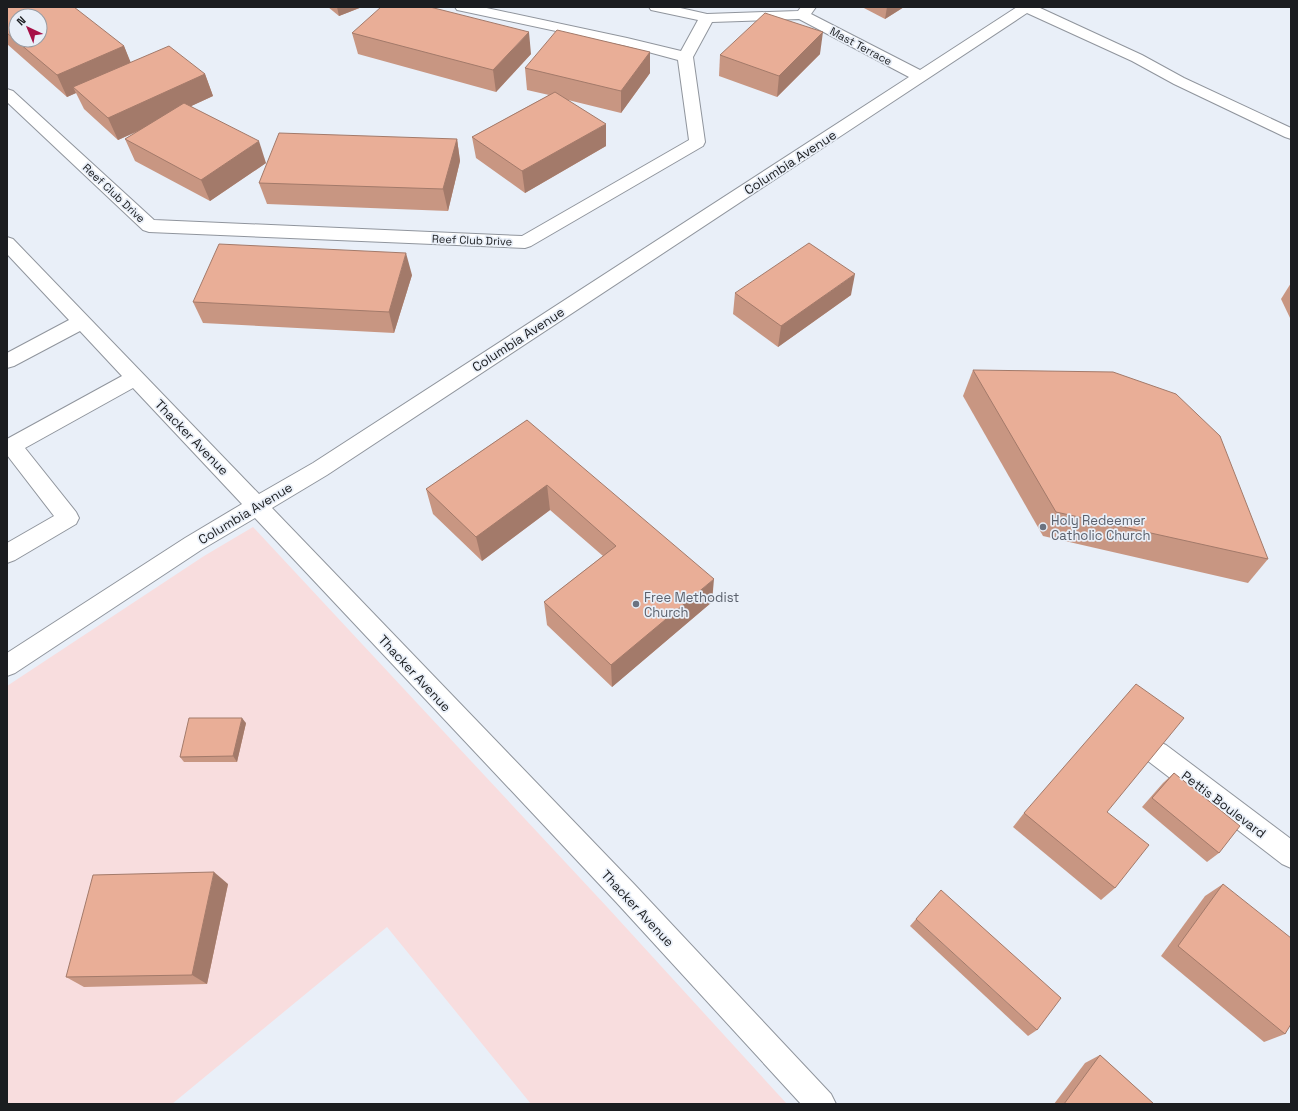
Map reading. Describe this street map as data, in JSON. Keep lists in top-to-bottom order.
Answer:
{
  "streets": {
    "street": [
      "Mast Terrace",
      "Columbia Avenue",
      "Reef Club Drive",
      "Thacker Avenue",
      "Pettis Boulevard"
    ]
  },
  "crossings": [
    ["Mast Terrace", "Columbia Avenue"],
    ["Columbia Avenue", "Thacker Avenue"]
  ],
  "places": ["Holy Redeemer Catholic Church", "Free Methodist Church"],
  "north": "top left"
}
